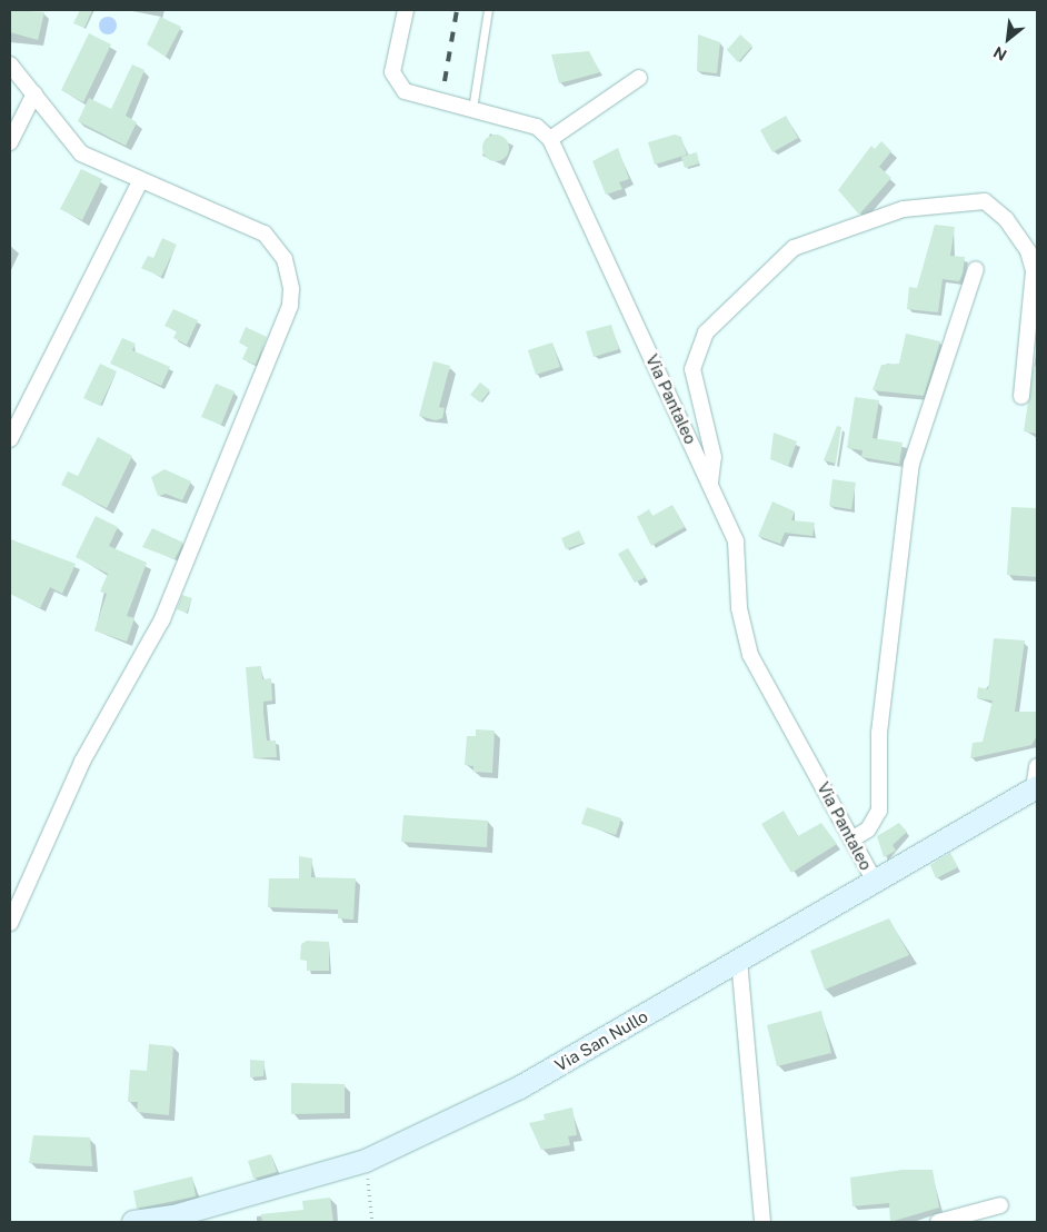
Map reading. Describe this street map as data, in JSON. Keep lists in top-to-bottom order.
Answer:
{
  "streets": {
    "street": ["Via Pantaleo", "Via San Nullo"]
  },
  "crossings": [
    ["Via Pantaleo", "Via San Nullo"]
  ],
  "north": "bottom left"
}
